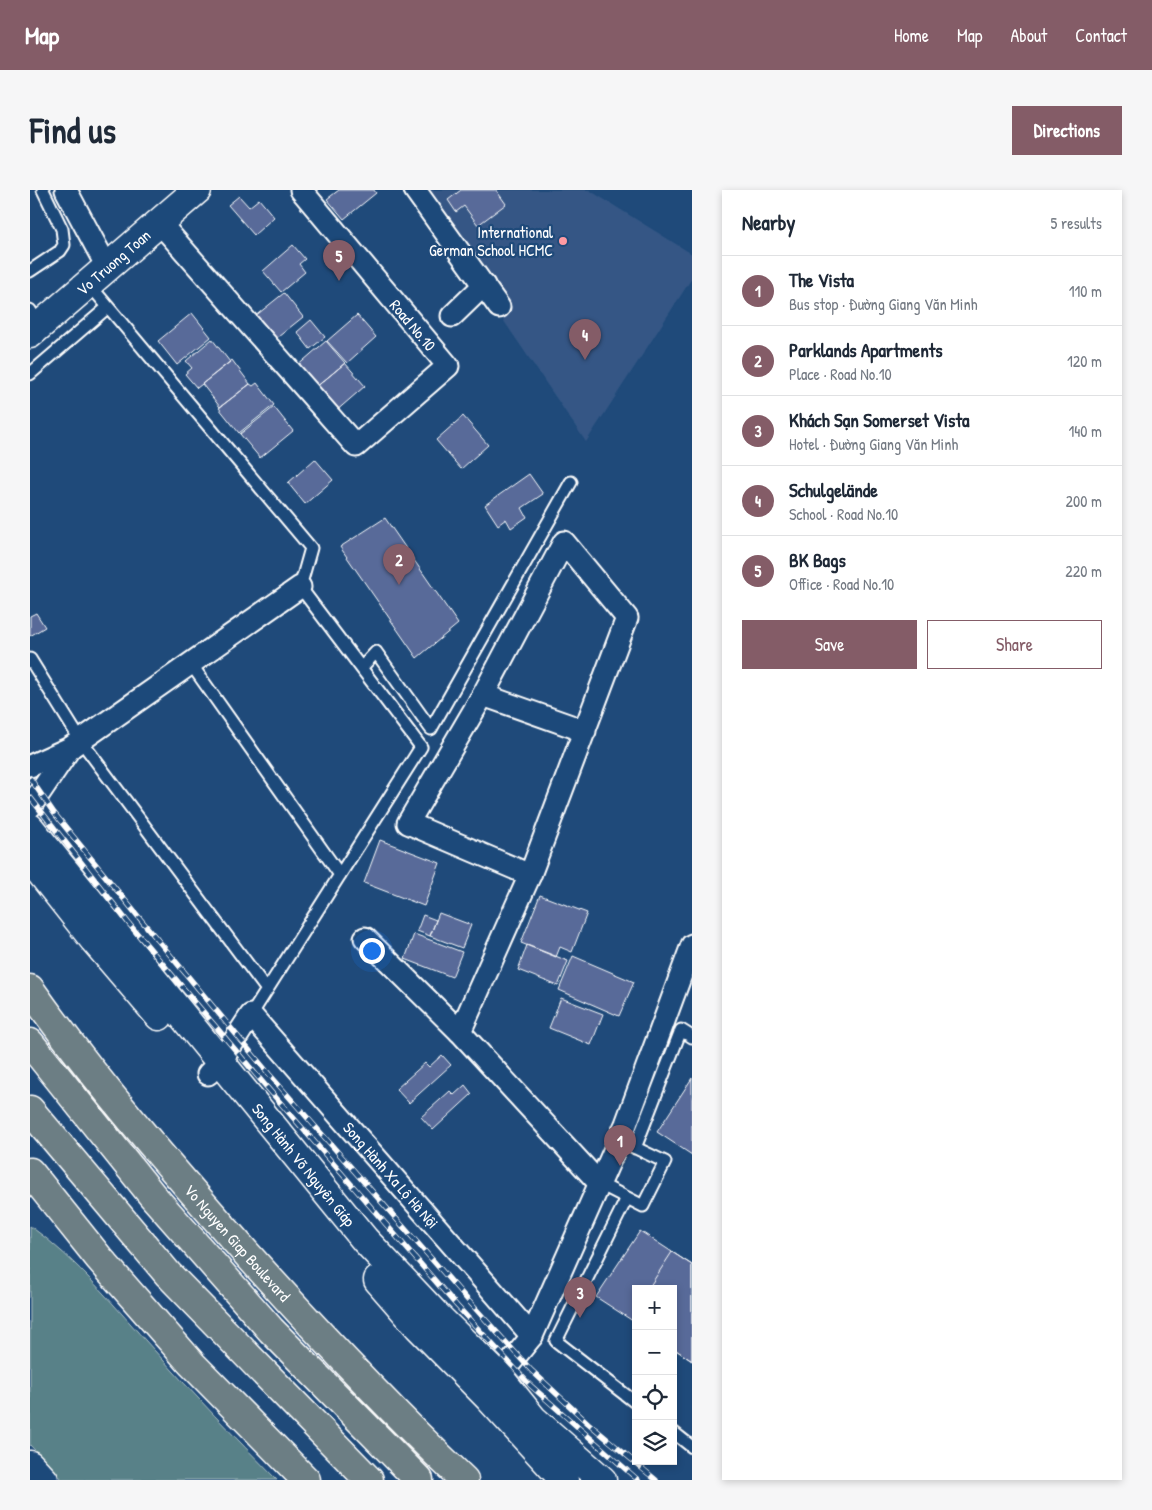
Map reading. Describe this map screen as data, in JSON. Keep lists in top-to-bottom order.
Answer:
{
  "streets": {
    "highway": ["Vo Nguyen Giap Boulevard"],
    "main road": ["Vo Truong Toan", "Song Hành Võ Nguyên Giáp"],
    "street": ["Road No.10", "Song Hành Xa Lộ Hà Nội"]
  },
  "crossings": [
    ["Vo Truong Toan", "Road No.10"]
  ],
  "places": ["International German School HCMC"],
  "page": {
    "header": "Map",
    "nav": [
      "Home",
      "Map",
      "About",
      "Contact"
    ],
    "buttons": [
      "Directions",
      ["Save", "Share"]
    ],
    "title": "Find us",
    "heading": ["Nearby", "5 results"],
    "pins": [
      "5",
      "4",
      "2",
      "1",
      "3"
    ],
    "list": [
      {
        "mark": "1",
        "name": "The Vista",
        "note": "Bus stop · Đường Giang Văn Minh",
        "value": "110 m"
      },
      {
        "mark": "2",
        "name": "Parklands Apartments",
        "note": "Place · Road No.10",
        "value": "120 m"
      },
      {
        "mark": "3",
        "name": "Khách Sạn Somerset Vista",
        "note": "Hotel · Đường Giang Văn Minh",
        "value": "140 m"
      },
      {
        "mark": "4",
        "name": "Schulgelände",
        "note": "School · Road No.10",
        "value": "200 m"
      },
      {
        "mark": "5",
        "name": "BK Bags",
        "note": "Office · Road No.10",
        "value": "220 m"
      }
    ],
    "map_buttons": ["+", "−"]
  }
}
